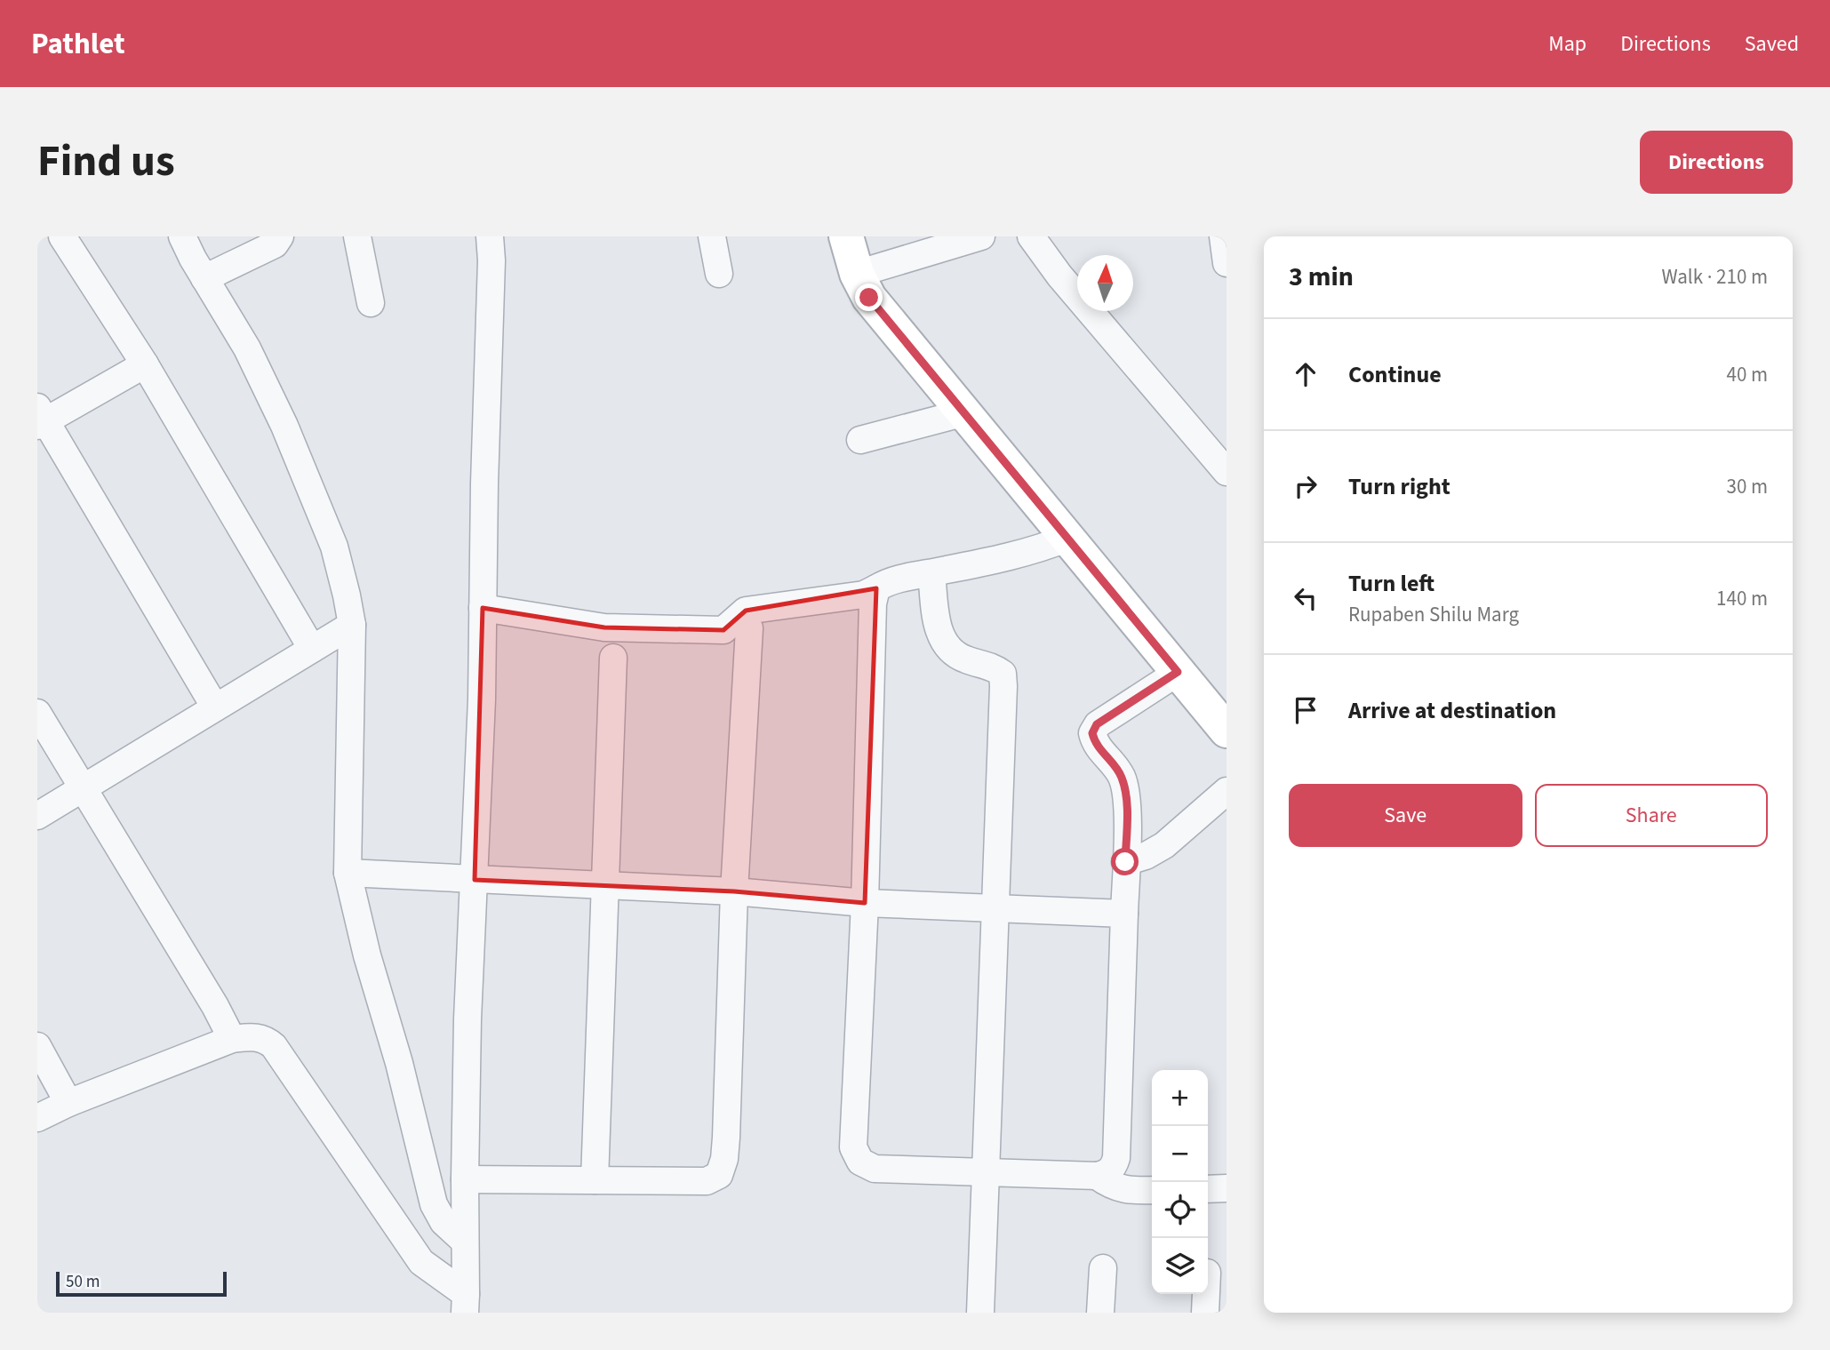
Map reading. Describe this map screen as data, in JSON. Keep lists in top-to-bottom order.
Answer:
{
  "scale_bar": "50 m",
  "north": "top",
  "page": {
    "header": "Pathlet",
    "nav": ["Map", "Directions", "Saved"],
    "title": "Find us",
    "buttons": [
      "Directions",
      ["Save", "Share"]
    ],
    "heading": ["3 min", "Walk · 210 m"],
    "list": [
      ["Continue", "40 m"],
      ["Turn right", "30 m"],
      ["Turn left", "Rupaben Shilu Marg", "140 m"],
      "Arrive at destination"
    ],
    "map_buttons": ["+", "−"],
    "scale": "50 m"
  }
}
